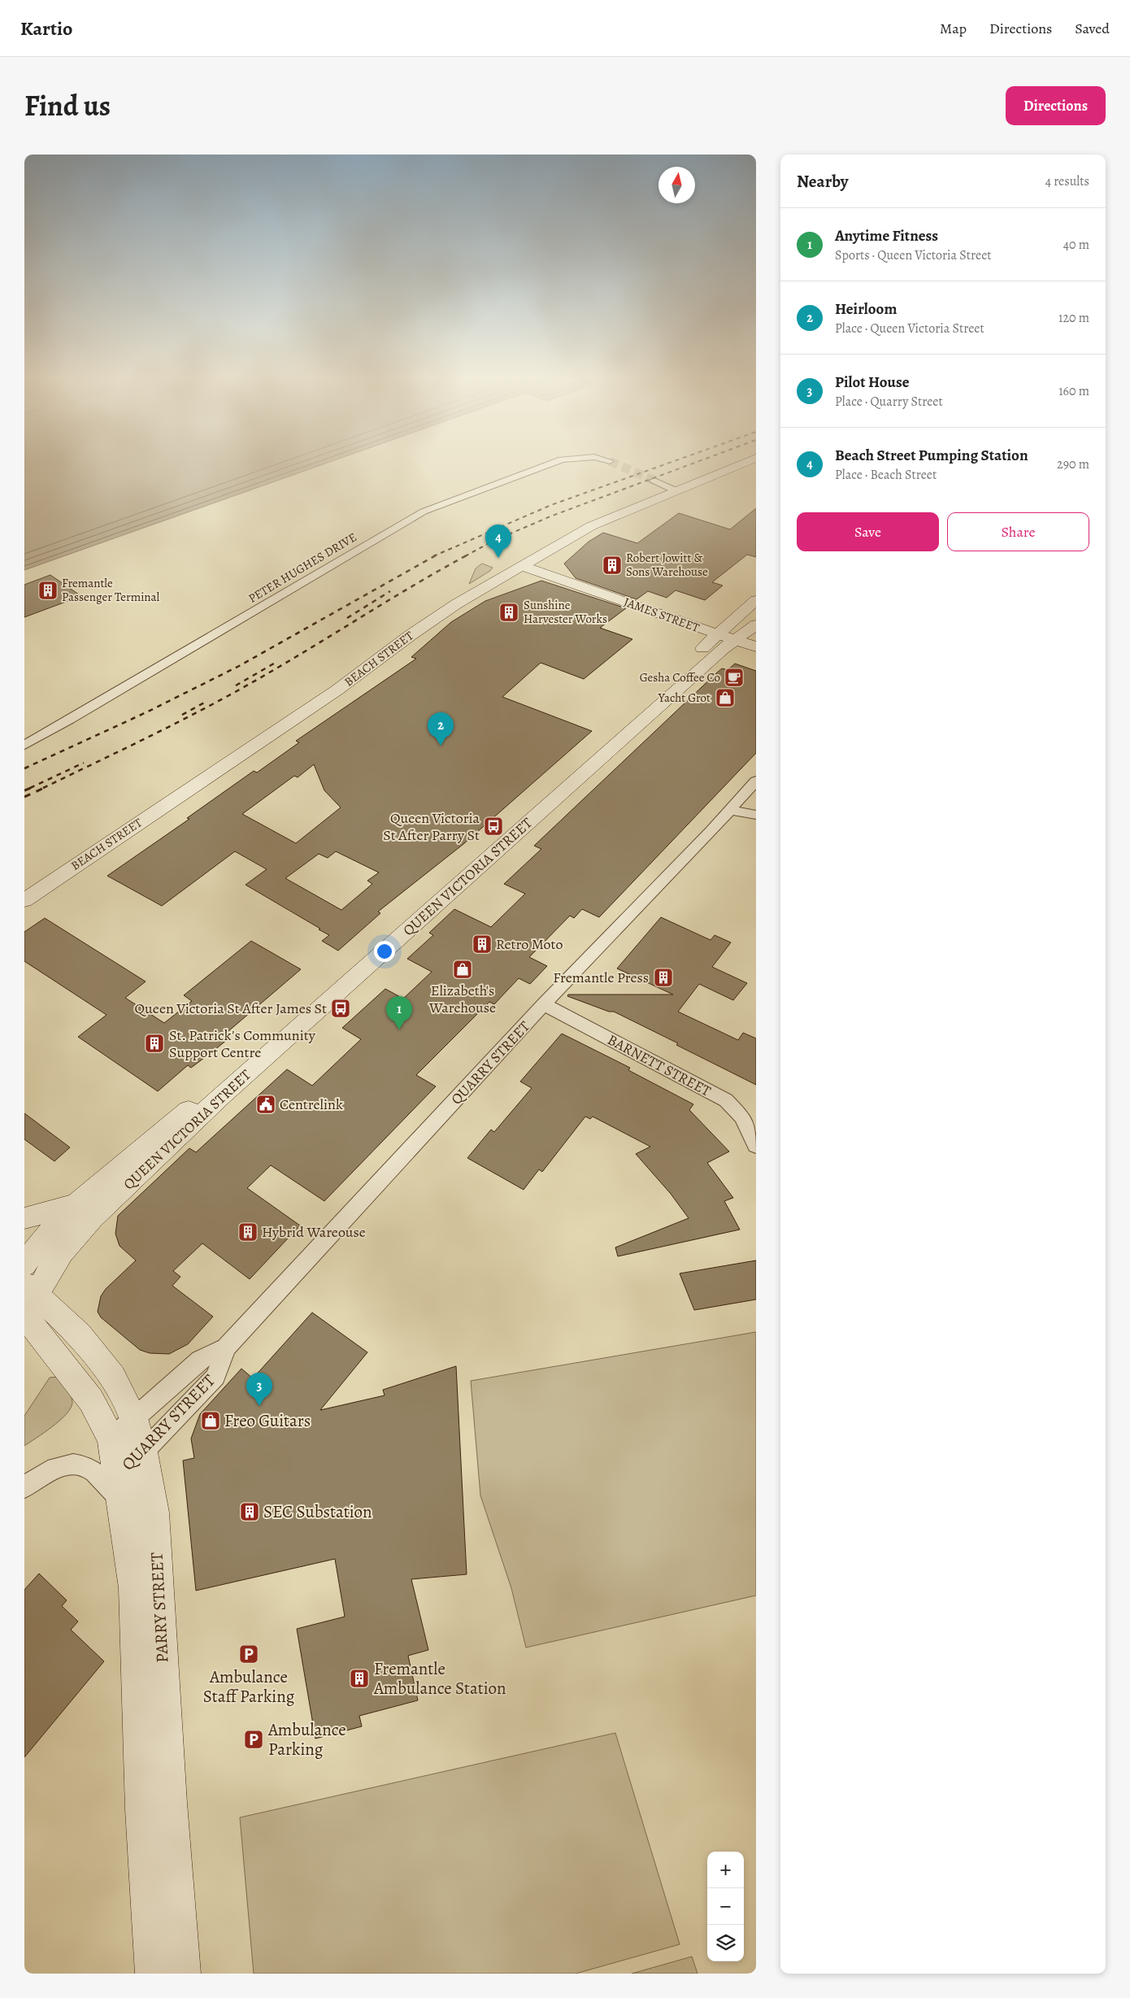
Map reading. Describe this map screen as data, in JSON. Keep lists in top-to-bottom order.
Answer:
{
  "streets": {
    "street": [
      "PETER HUGHES DRIVE",
      "JAMES STREET",
      "BEACH STREET",
      "QUEEN VICTORIA STREET",
      "QUARRY STREET",
      "BARNETT STREET",
      "PARRY STREET"
    ]
  },
  "crossings": [
    ["JAMES STREET", "BEACH STREET"],
    ["JAMES STREET", "QUEEN VICTORIA STREET"],
    ["QUEEN VICTORIA STREET", "PARRY STREET"],
    ["QUARRY STREET", "BARNETT STREET"],
    ["QUARRY STREET", "PARRY STREET"]
  ],
  "places": {
    "building": [
      "Robert Jowitt & Sons Warehouse",
      "Fremantle Passenger Terminal",
      "Sunshine Harvester Works",
      "Retro Moto",
      "Fremantle Press",
      "St. Patrick's Community Support Centre",
      "Hybrid Wareouse",
      "SEC Substation",
      "Fremantle Ambulance Station"
    ],
    "cafe": ["Gesha Coffee Co"],
    "shop": ["Yacht Grot", "Elizabeth's Warehouse", "Freo Guitars"],
    "bus stop": ["Queen Victoria St After Parry St", "Queen Victoria St After James St"],
    "public building": ["Centrelink"],
    "parking": ["Ambulance Staff Parking", "Ambulance Parking"]
  },
  "north": "top",
  "page": {
    "header": "Kartio",
    "nav": ["Map", "Directions", "Saved"],
    "title": "Find us",
    "buttons": [
      "Directions",
      ["Save", "Share"]
    ],
    "heading": ["Nearby", "4 results"],
    "list": [
      {
        "mark": "1",
        "name": "Anytime Fitness",
        "note": "Sports · Queen Victoria Street",
        "value": "40 m"
      },
      {
        "mark": "2",
        "name": "Heirloom",
        "note": "Place · Queen Victoria Street",
        "value": "120 m"
      },
      {
        "mark": "3",
        "name": "Pilot House",
        "note": "Place · Quarry Street",
        "value": "160 m"
      },
      {
        "mark": "4",
        "name": "Beach Street Pumping Station",
        "note": "Place · Beach Street",
        "value": "290 m"
      }
    ],
    "pins": [
      "4",
      "2",
      "1",
      "3"
    ],
    "map_buttons": ["+", "−"]
  }
}
